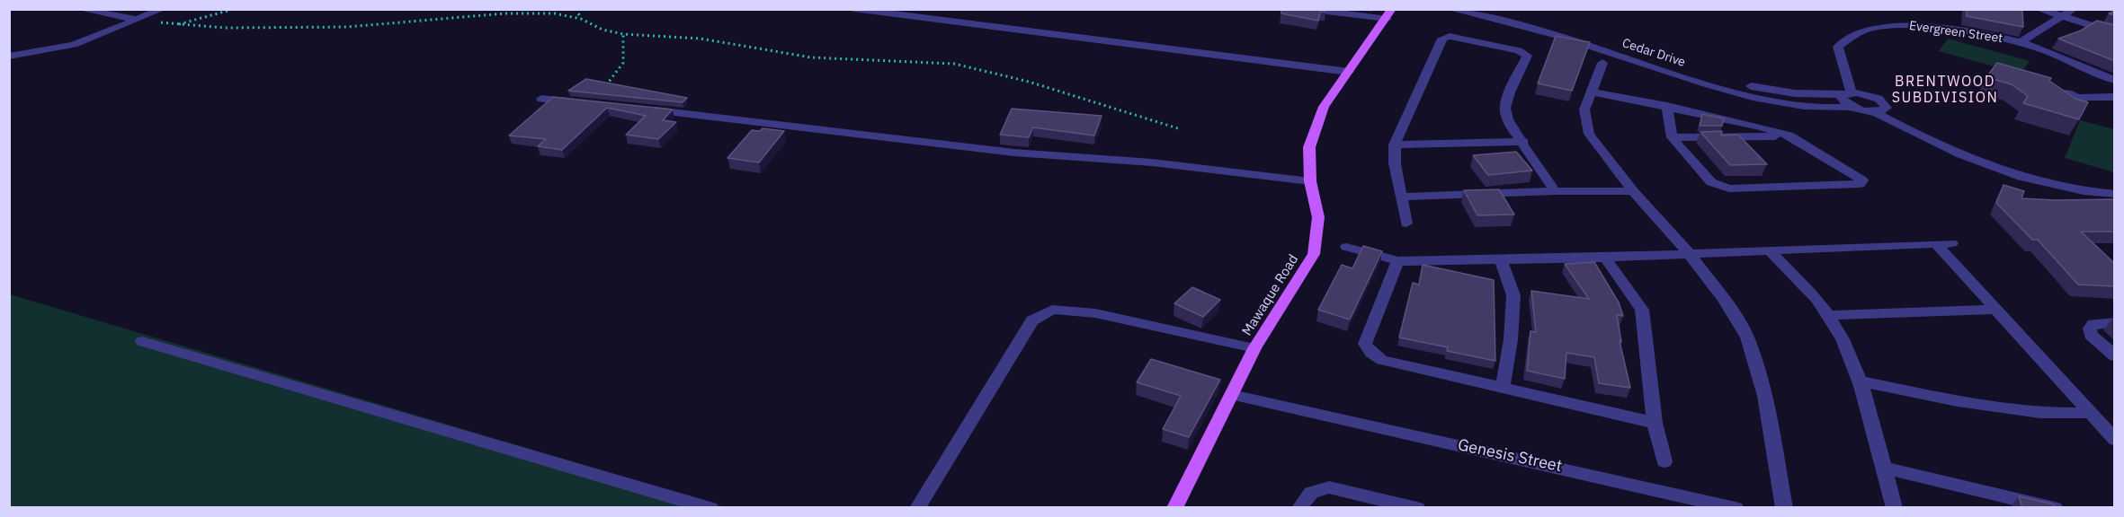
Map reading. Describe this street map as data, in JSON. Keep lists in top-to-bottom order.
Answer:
{
  "streets": {
    "main road": ["Mawaque Road"],
    "street": ["Evergreen Street", "Cedar Drive", "Genesis Street"]
  },
  "crossings": [
    ["Evergreen Street", "Cedar Drive"],
    ["Mawaque Road", "Genesis Street"]
  ],
  "districts": ["BRENTWOOD SUBDIVISION"]
}
